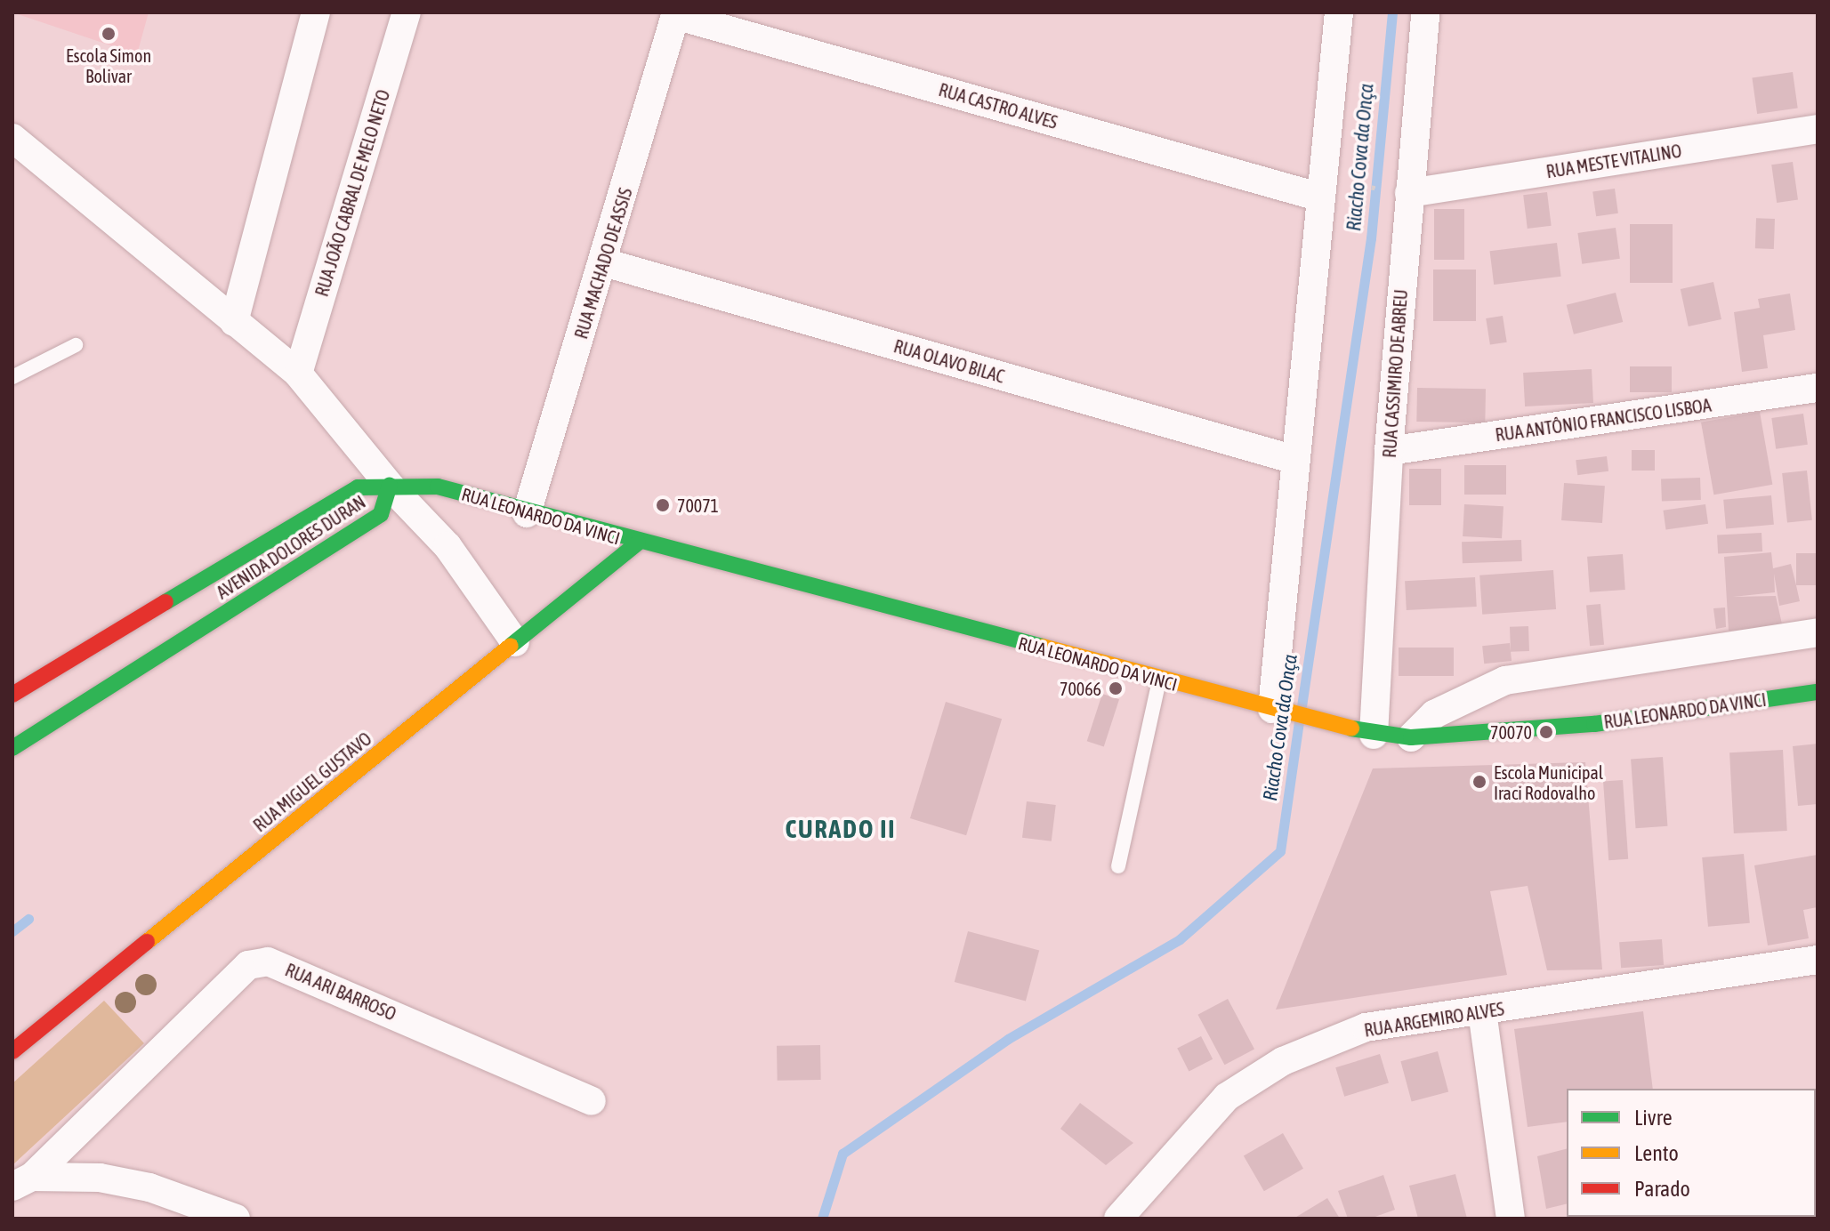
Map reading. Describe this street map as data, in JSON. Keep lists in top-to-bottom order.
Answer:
{
  "streets": {
    "street": [
      "RUA CASTRO ALVES",
      "RUA MESTE VITALINO",
      "RUA JOÃO CABRAL DE MELO NETO",
      "RUA MACHADO DE ASSIS",
      "RUA OLAVO BILAC",
      "RUA CASSIMIRO DE ABREU",
      "RUA ANTÔNIO FRANCISCO LISBOA",
      "RUA LEONARDO DA VINCI",
      "AVENIDA DOLORES DURAN",
      "RUA MIGUEL GUSTAVO",
      "RUA ARI BARROSO",
      "RUA ARGEMIRO ALVES"
    ]
  },
  "crossings": [
    ["RUA CASTRO ALVES", "RUA MACHADO DE ASSIS"],
    ["RUA MESTE VITALINO", "RUA CASSIMIRO DE ABREU"],
    ["RUA MACHADO DE ASSIS", "RUA OLAVO BILAC"],
    ["RUA MACHADO DE ASSIS", "RUA LEONARDO DA VINCI"],
    ["RUA CASSIMIRO DE ABREU", "RUA ANTÔNIO FRANCISCO LISBOA"],
    ["RUA CASSIMIRO DE ABREU", "RUA LEONARDO DA VINCI"],
    ["RUA LEONARDO DA VINCI", "AVENIDA DOLORES DURAN"],
    ["RUA LEONARDO DA VINCI", "RUA MIGUEL GUSTAVO"]
  ],
  "districts": ["CURADO II"],
  "water": ["Riacho Cova da Onça"],
  "places": [
    "Escola Simon Bolivar",
    "70071",
    "70066",
    "70070",
    "Escola Municipal Iraci Rodovalho"
  ],
  "legend": ["Livre", "Lento", "Parado"]
}
